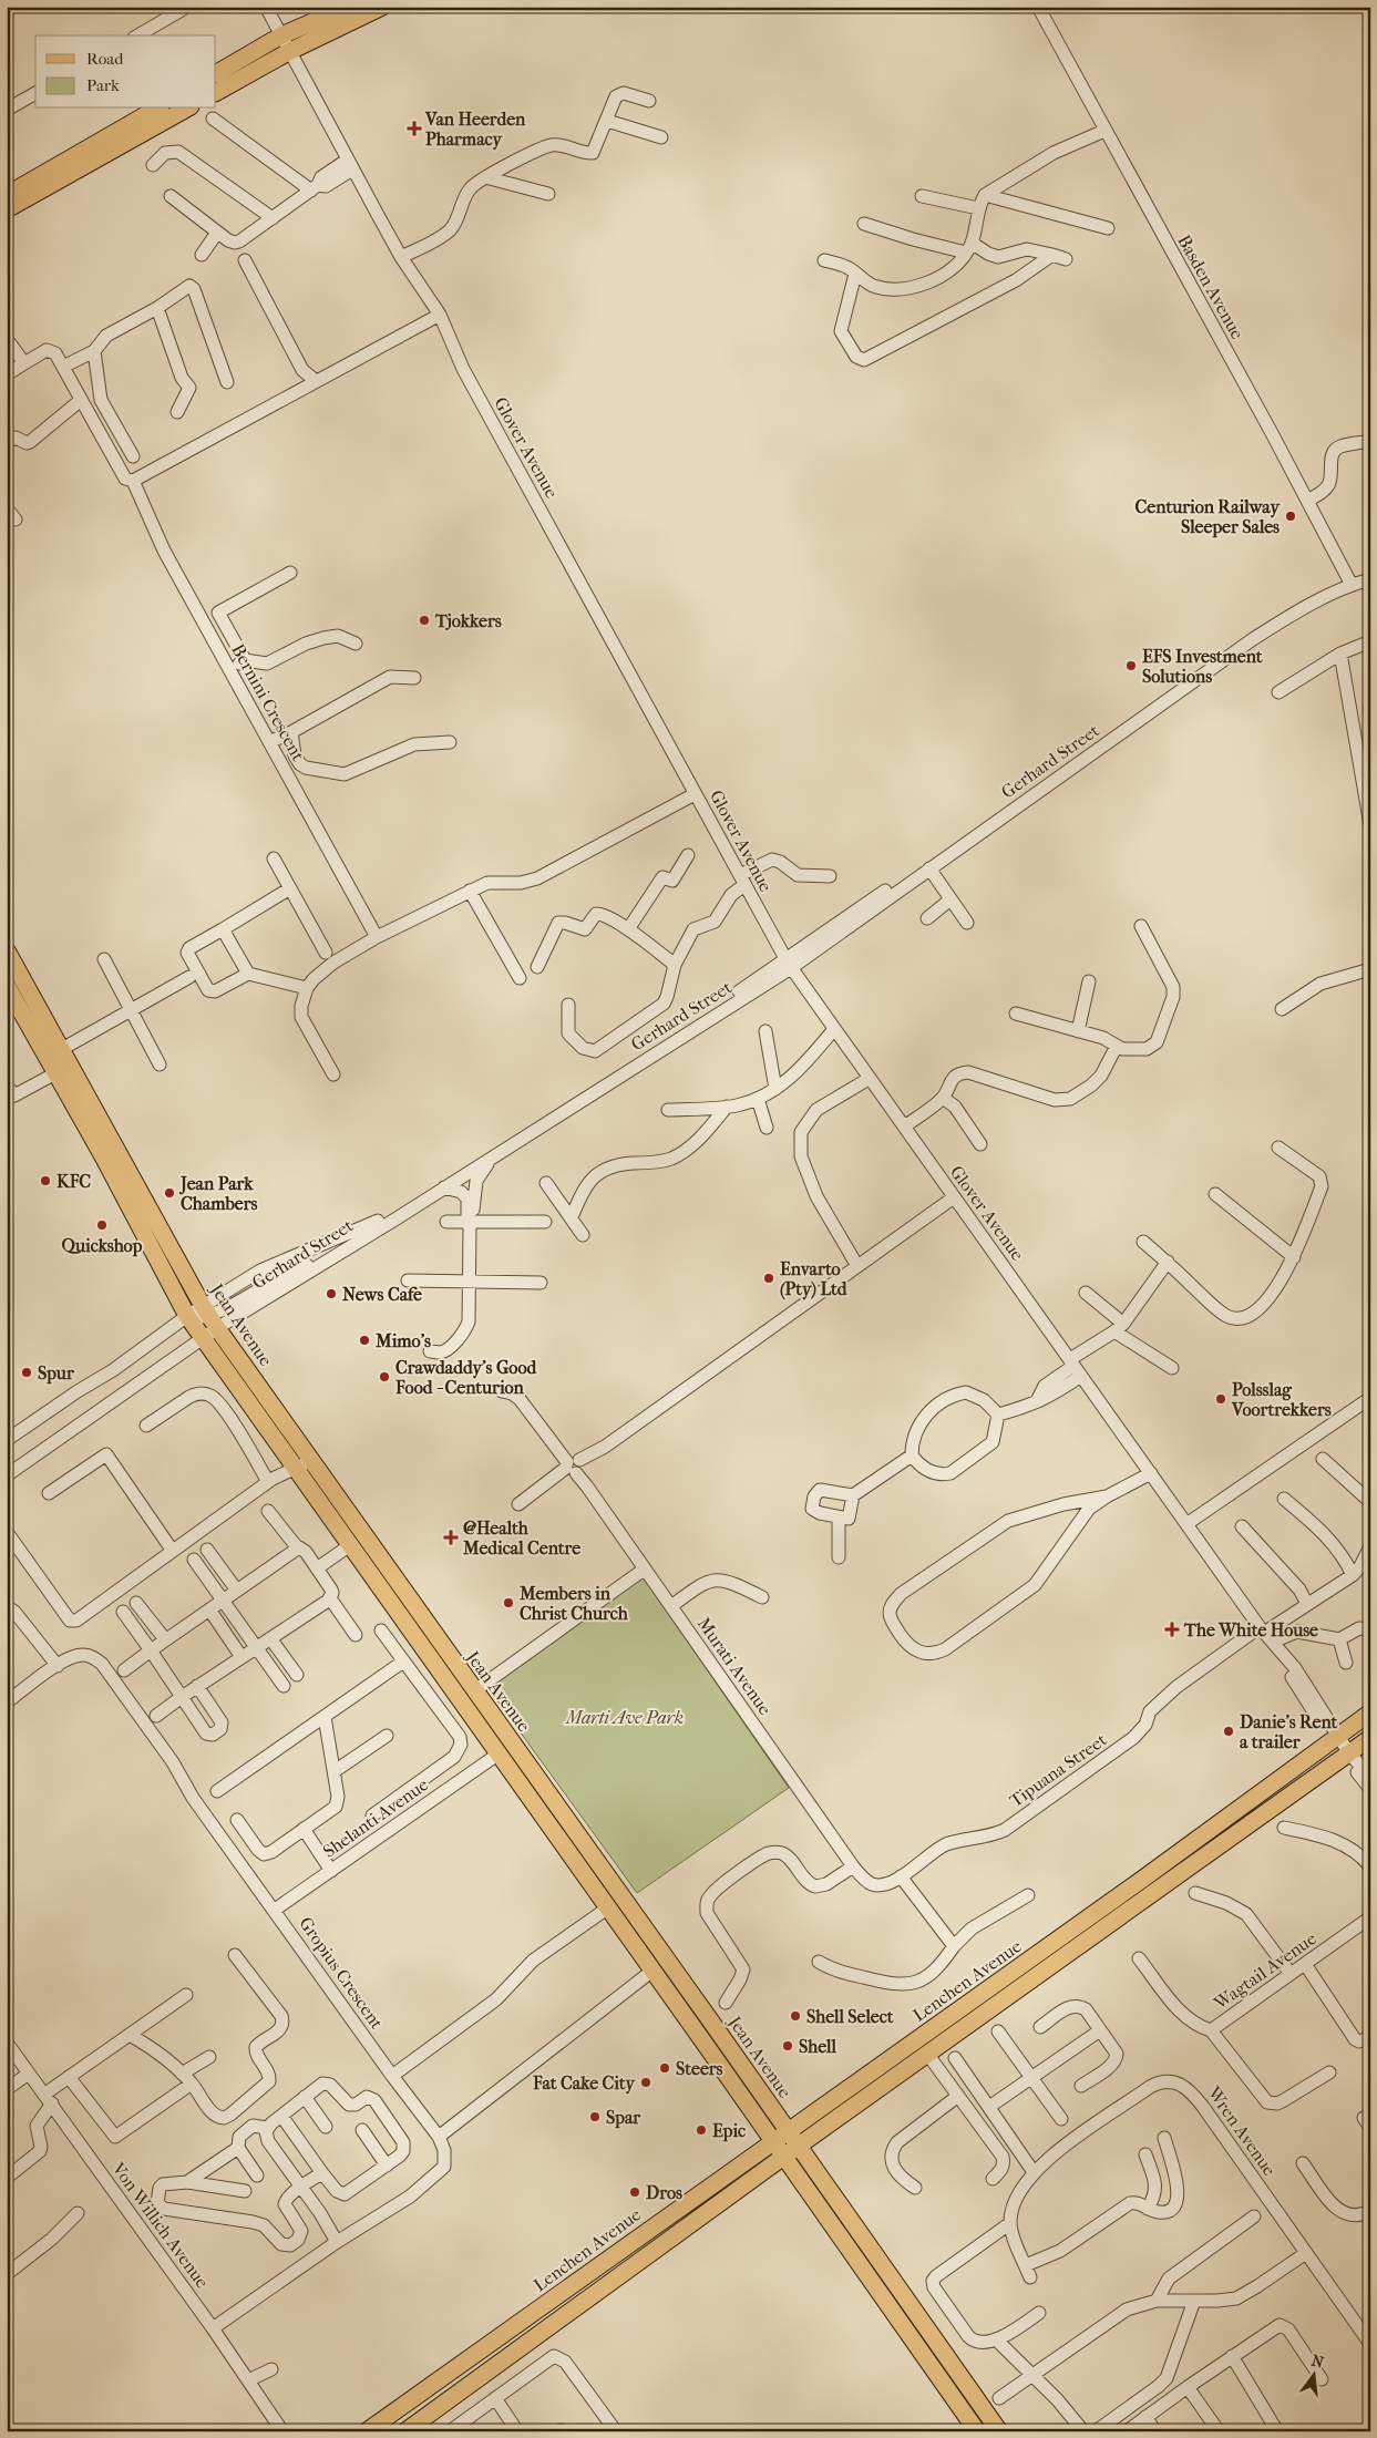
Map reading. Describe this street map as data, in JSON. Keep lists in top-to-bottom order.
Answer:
{
  "streets": {
    "main road": ["Jean Avenue", "Lenchen Avenue"],
    "street": [
      "Basden Avenue",
      "Glover Avenue",
      "Bernini Crescent",
      "Gerhard Street",
      "Murati Avenue",
      "Tipuana Street",
      "Shelanti Avenue",
      "Wagtail Avenue",
      "Gropius Crescent",
      "Wren Avenue",
      "Von Willich Avenue"
    ]
  },
  "crossings": [
    ["Basden Avenue", "Gerhard Street"],
    ["Glover Avenue", "Gerhard Street"],
    ["Glover Avenue", "Tipuana Street"],
    ["Glover Avenue", "Lenchen Avenue"],
    ["Gerhard Street", "Jean Avenue"],
    ["Jean Avenue", "Shelanti Avenue"],
    ["Jean Avenue", "Lenchen Avenue"],
    ["Murati Avenue", "Tipuana Street"],
    ["Shelanti Avenue", "Gropius Crescent"],
    ["Gropius Crescent", "Von Willich Avenue"]
  ],
  "parks": ["Marti Ave Park"],
  "places": {
    "health": ["Van Heerden Pharmacy", "@Health Medical Centre", "The White House"],
    "other": [
      "Centurion Railway Sleeper Sales",
      "Tjokkers",
      "EFS Investment Solutions",
      "KFC",
      "Jean Park Chambers",
      "Quickshop",
      "Envarto (Pty) Ltd",
      "News Cafe",
      "Mimo's",
      "Spur",
      "Crawdaddy's Good Food - Centurion",
      "Polsslag Voortrekkers",
      "Members in Christ Church",
      "Danie's Rent a trailer",
      "Shell Select",
      "Shell",
      "Steers",
      "Fat Cake City",
      "Spar",
      "Epic",
      "Dros"
    ]
  },
  "legend": ["Road", "Park"],
  "north": "top"
}
